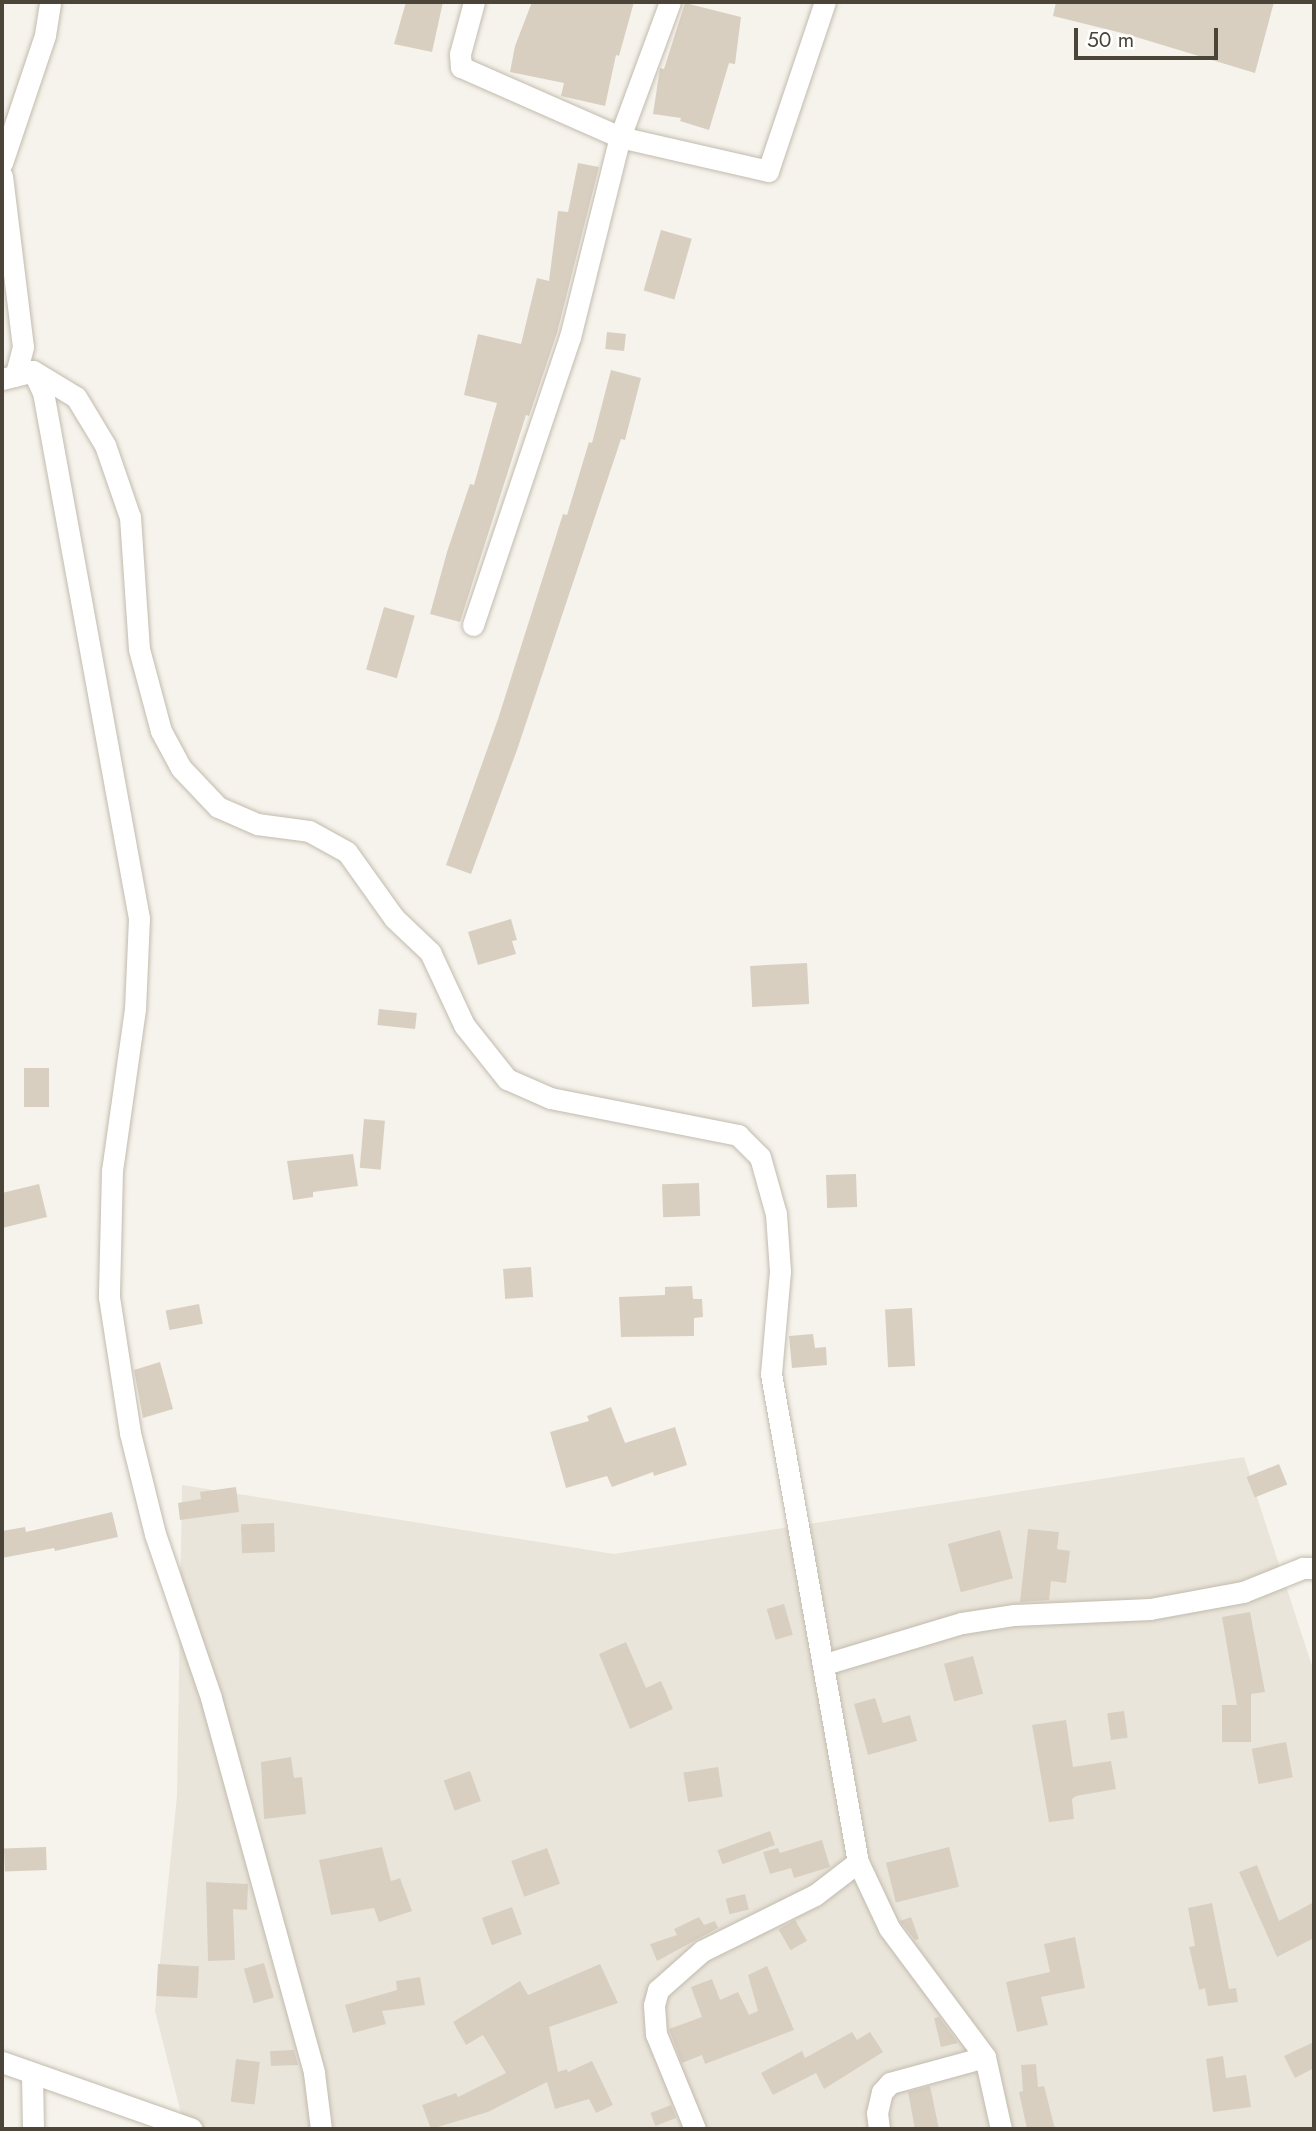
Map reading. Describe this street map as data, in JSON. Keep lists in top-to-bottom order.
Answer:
{
  "scale_bar": "50 m"
}
